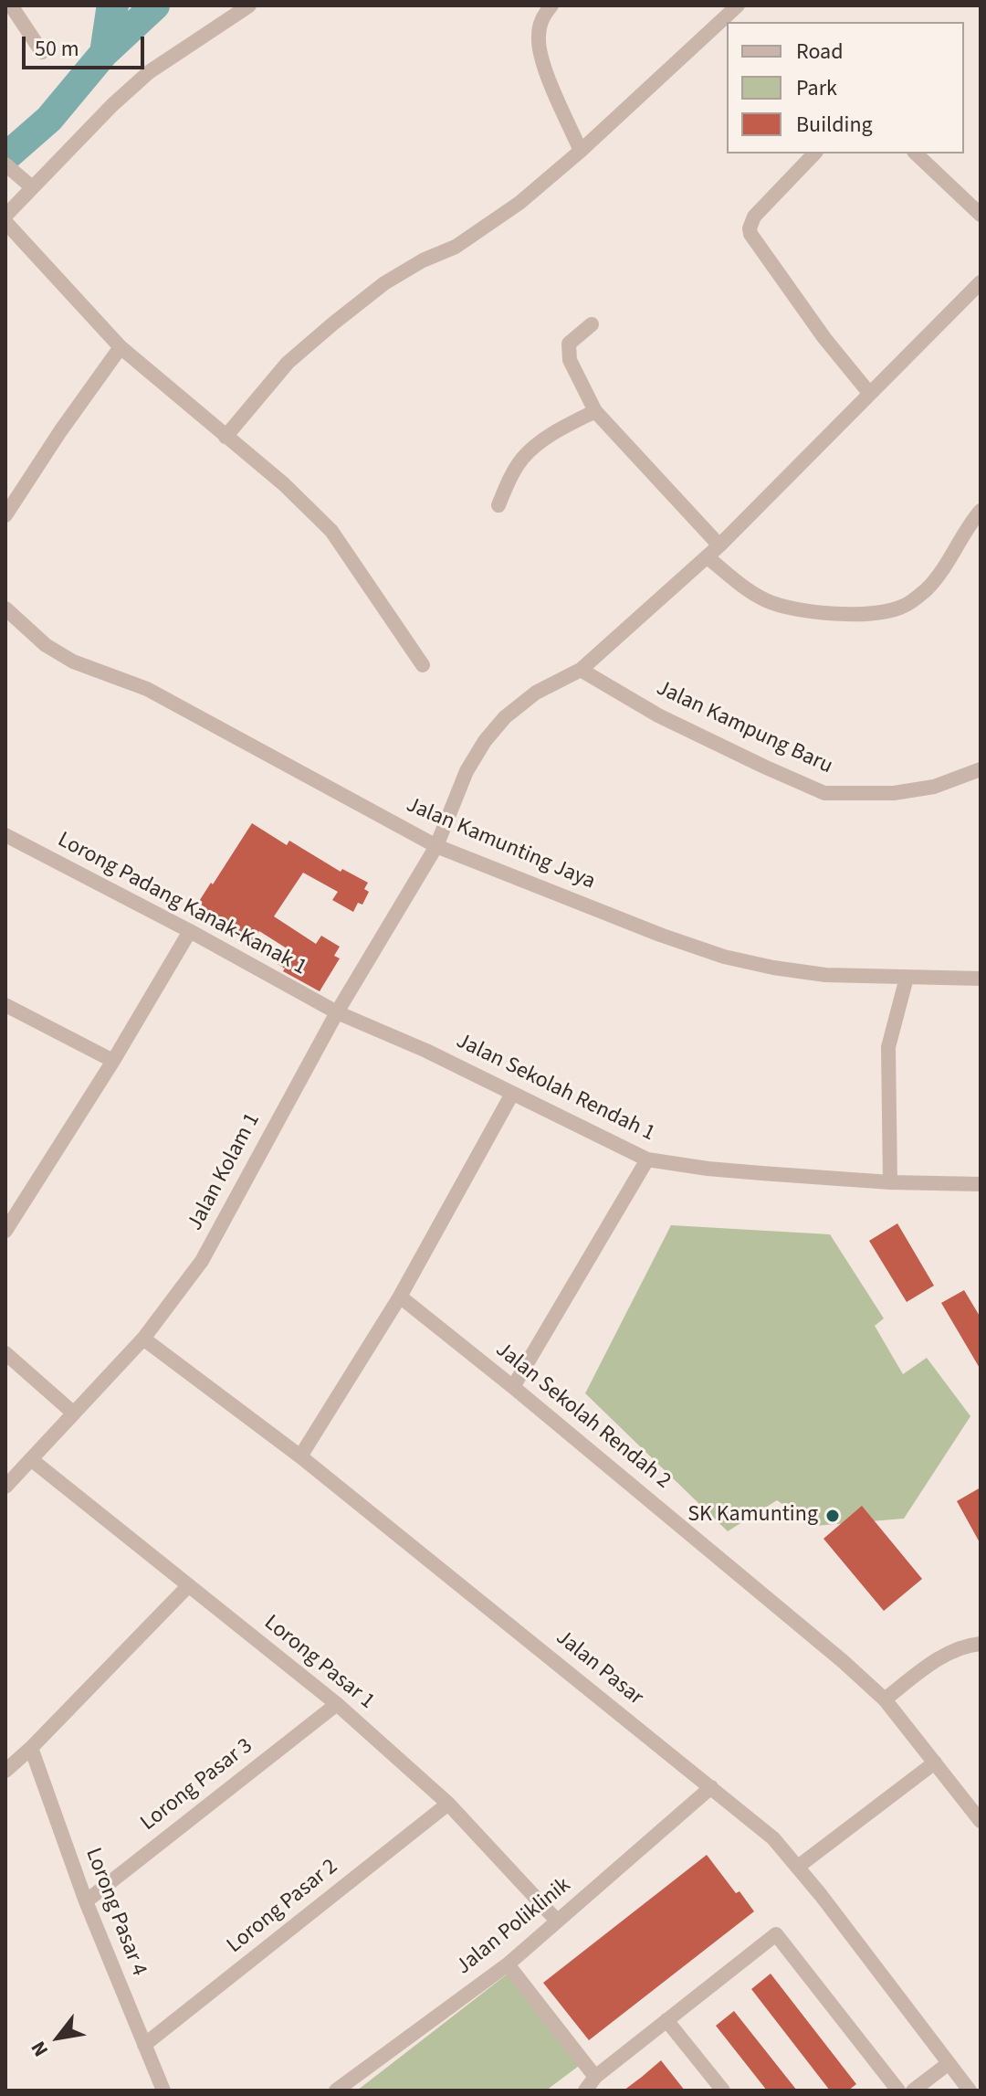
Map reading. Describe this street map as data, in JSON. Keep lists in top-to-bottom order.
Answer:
{
  "streets": {
    "street": [
      "Jalan Kampung Baru",
      "Jalan Kamunting Jaya",
      "Lorong Padang Kanak-Kanak 1",
      "Jalan Sekolah Rendah 1",
      "Jalan Kolam 1",
      "Jalan Sekolah Rendah 2",
      "Lorong Pasar 1",
      "Jalan Pasar",
      "Lorong Pasar 3",
      "Lorong Pasar 2",
      "Lorong Pasar 4",
      "Jalan Poliklinik"
    ]
  },
  "crossings": [
    ["Jalan Kampung Baru", "Jalan Kolam 1"],
    ["Jalan Kamunting Jaya", "Jalan Kolam 1"],
    ["Lorong Padang Kanak-Kanak 1", "Jalan Sekolah Rendah 1"],
    ["Lorong Padang Kanak-Kanak 1", "Jalan Kolam 1"],
    ["Jalan Sekolah Rendah 1", "Jalan Kolam 1"],
    ["Jalan Kolam 1", "Lorong Pasar 1"],
    ["Jalan Kolam 1", "Jalan Pasar"],
    ["Lorong Pasar 1", "Lorong Pasar 3"],
    ["Lorong Pasar 1", "Lorong Pasar 2"],
    ["Lorong Pasar 1", "Jalan Poliklinik"],
    ["Jalan Pasar", "Jalan Poliklinik"],
    ["Lorong Pasar 3", "Lorong Pasar 4"],
    ["Lorong Pasar 2", "Lorong Pasar 4"]
  ],
  "places": ["SK Kamunting"],
  "legend": ["Road", "Park", "Building"],
  "scale_bar": "50 m",
  "north": "bottom left"
}
